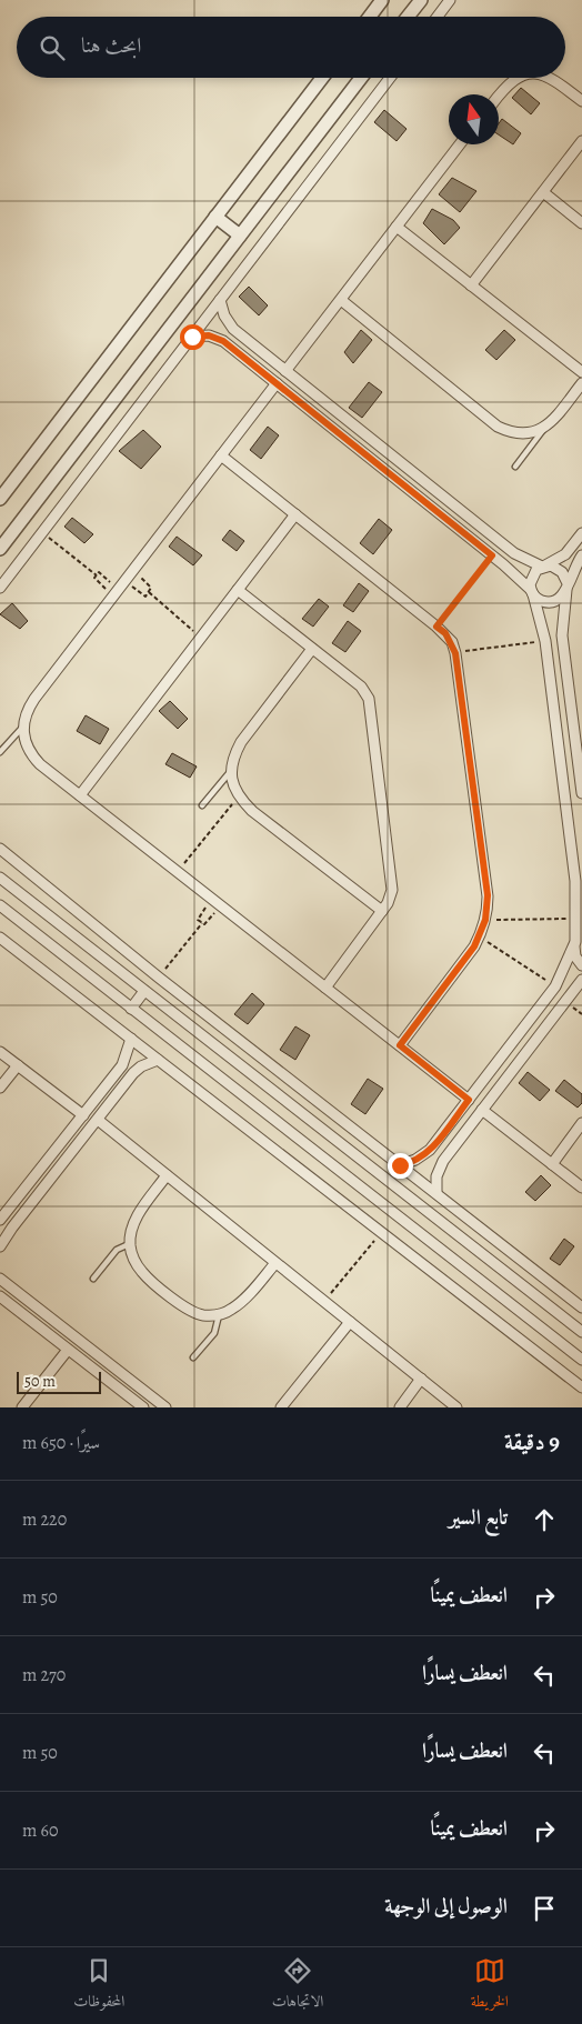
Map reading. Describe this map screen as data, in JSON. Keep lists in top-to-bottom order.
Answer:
{
  "scale_bar": "50 m",
  "north": "top",
  "page": {
    "search": "ابحث هنا",
    "scale": "50 m",
    "heading": ["9 دقيقة", "سيرًا · 650 m"],
    "list": [
      ["تابع السير", "220 m"],
      ["انعطف يمينًا", "50 m"],
      ["انعطف يسارًا", "270 m"],
      ["انعطف يسارًا", "50 m"],
      ["انعطف يمينًا", "60 m"],
      "الوصول إلى الوجهة"
    ],
    "nav": ["الخريطة", "الاتجاهات", "المحفوظات"]
  }
}
